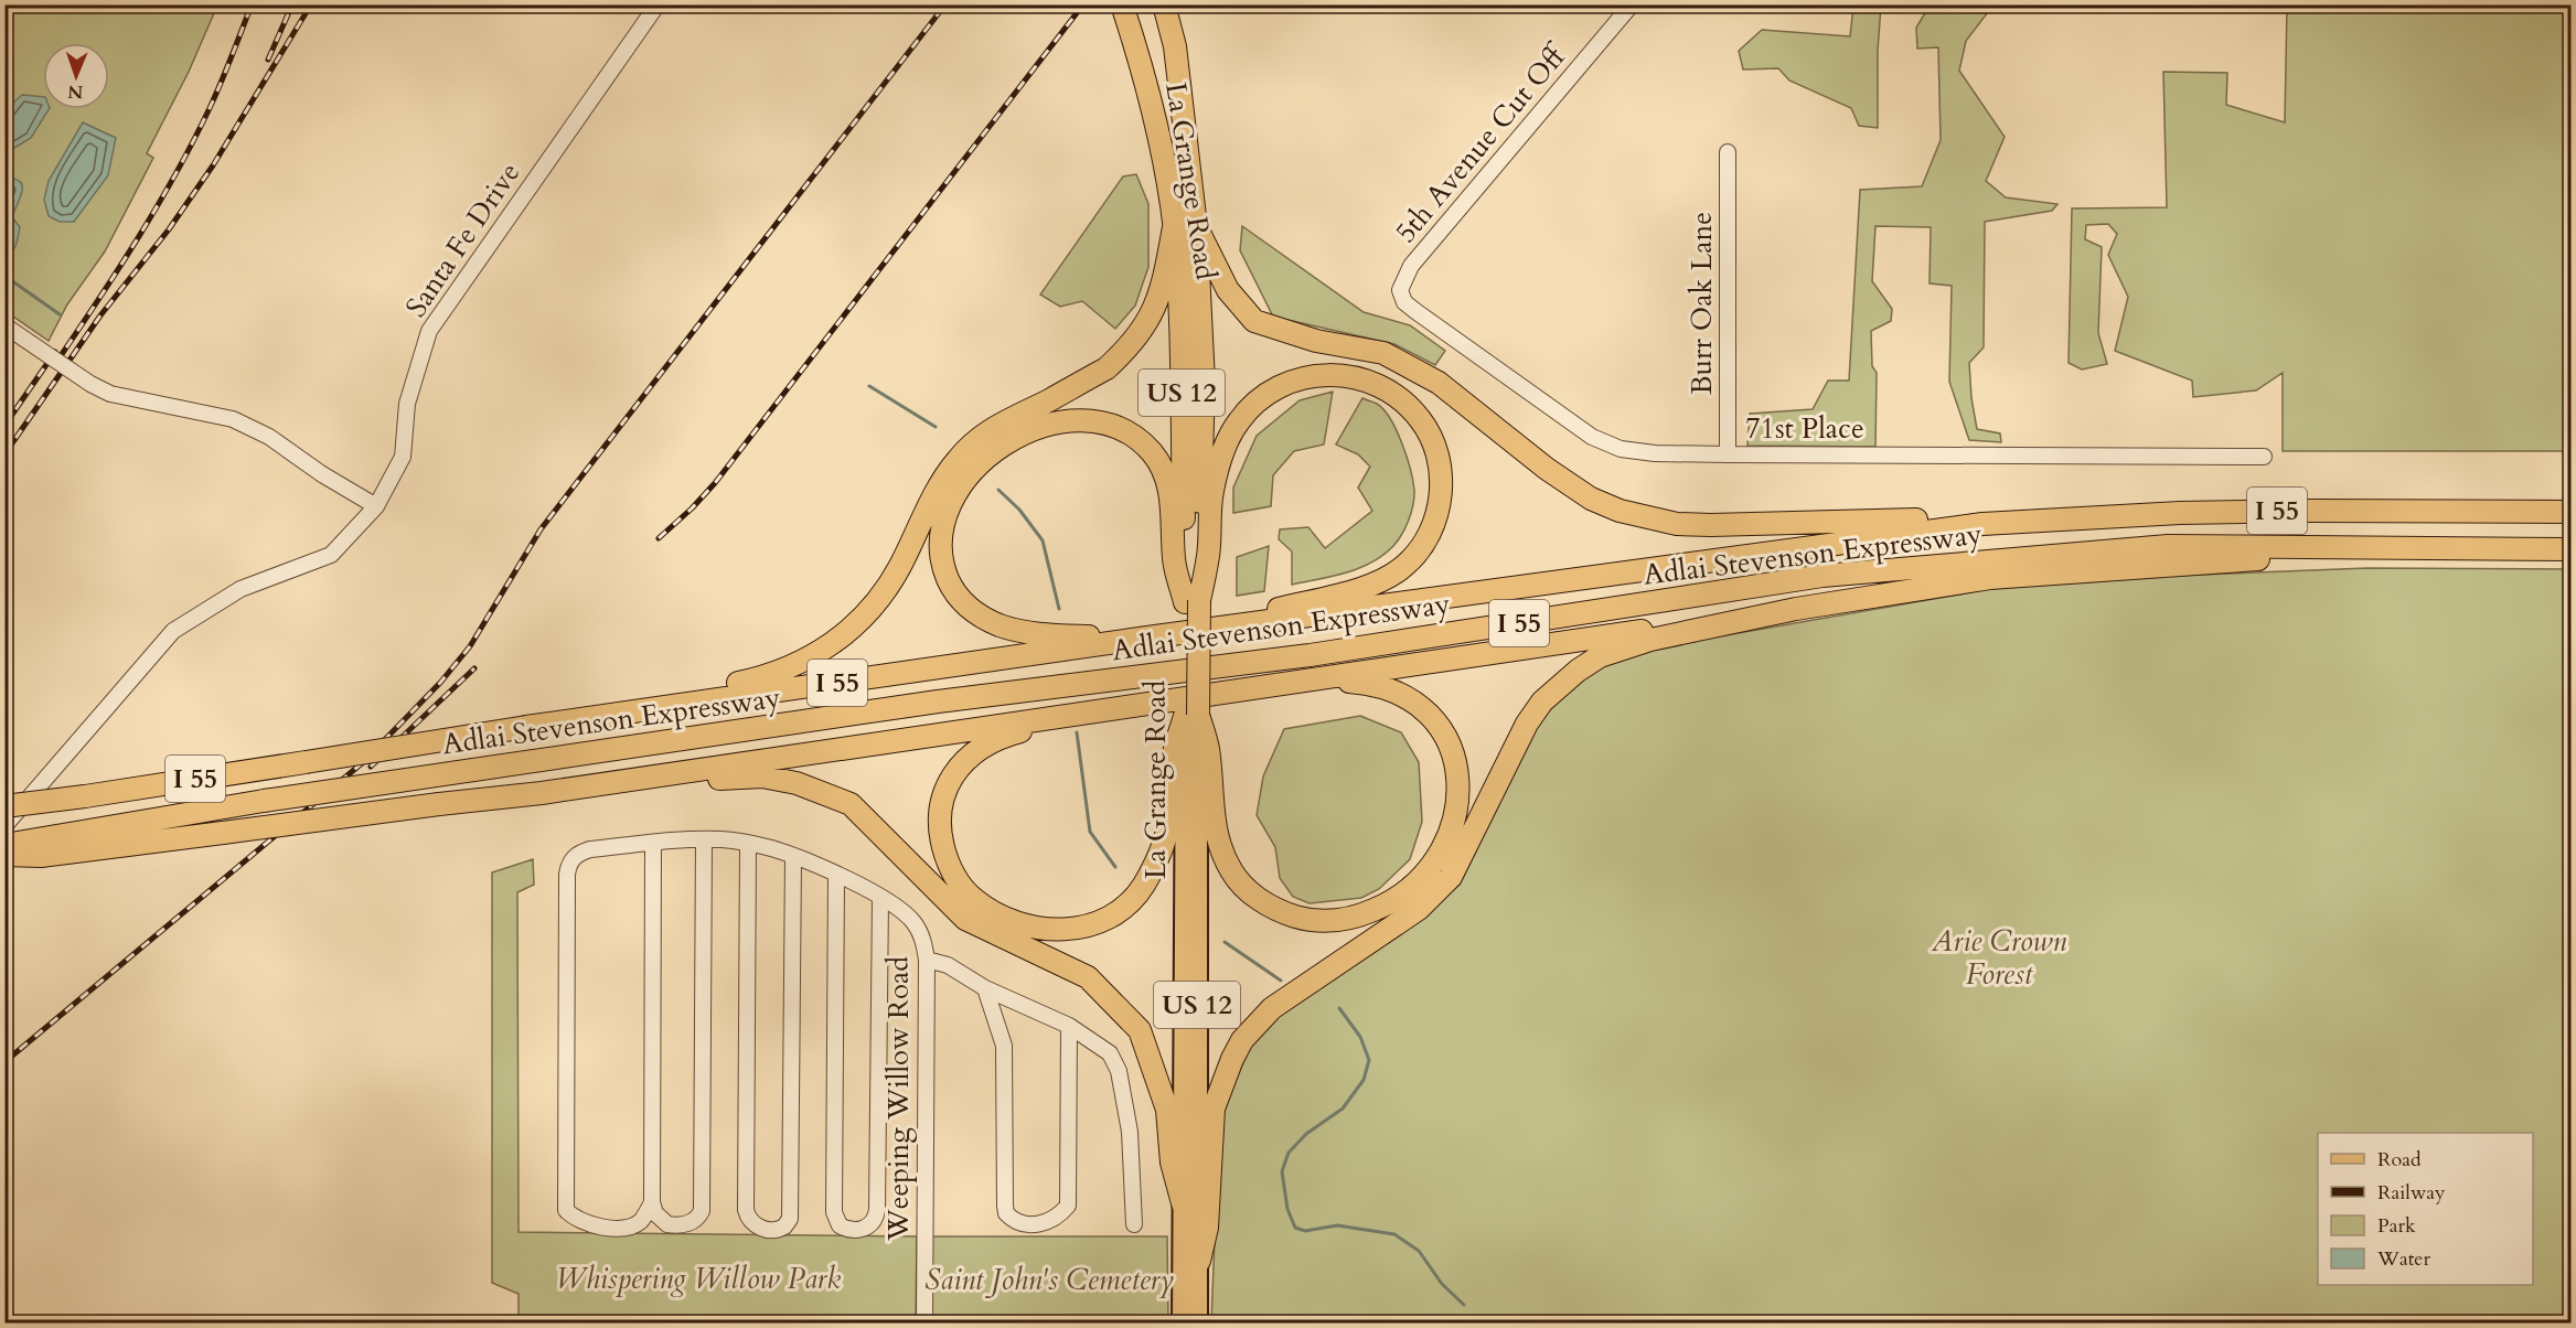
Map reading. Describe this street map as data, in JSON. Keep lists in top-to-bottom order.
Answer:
{
  "streets": {
    "highway": [
      "La Grange Road",
      "US 12",
      "I 55",
      "Adlai Stevenson Expressway"
    ],
    "street": [
      "5th Avenue Cut Off",
      "Santa Fe Drive",
      "Burr Oak Lane",
      "71st Place",
      "Weeping Willow Road"
    ]
  },
  "crossings": [
    ["5th Avenue Cut Off", "71st Place"],
    ["Burr Oak Lane", "71st Place"]
  ],
  "parks": ["Arie Crown Forest", "Whispering Willow Park", "Saint John's Cemetery"],
  "legend": [
    "Road",
    "Railway",
    "Park",
    "Water"
  ],
  "north": "bottom"
}
